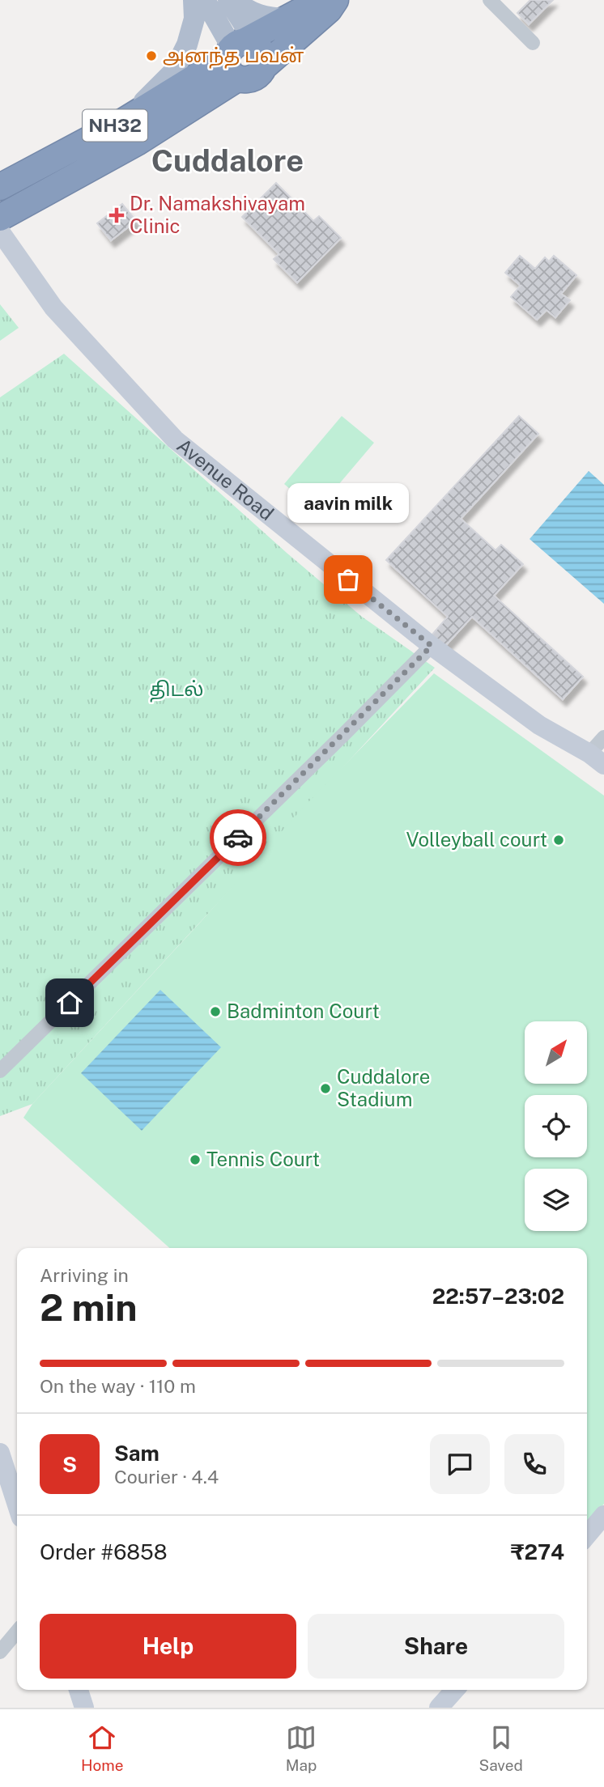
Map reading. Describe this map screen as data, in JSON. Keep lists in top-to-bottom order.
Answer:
{
  "streets": {
    "highway": ["NH32"],
    "street": ["Avenue Road"]
  },
  "districts": ["Cuddalore"],
  "parks": ["திடல்"],
  "places": {
    "other": [
      "அனந்த பவன்",
      "aavin milk",
      "Volleyball court",
      "Badminton Court",
      "Cuddalore Stadium",
      "Tennis Court"
    ],
    "health": ["Dr. Namakshivayam Clinic"]
  },
  "north": "top right",
  "page": {
    "bubble": "aavin milk",
    "heading": ["2 min", "Arriving in", "22:57–23:02"],
    "panel": [
      "Sam",
      "Courier · 4.4",
      "Order #6858",
      "₹274"
    ],
    "bar": "On the way · 110 m",
    "round": "S",
    "buttons": ["Help", "Share"],
    "tabs": ["Home", "Map", "Saved"]
  }
}
